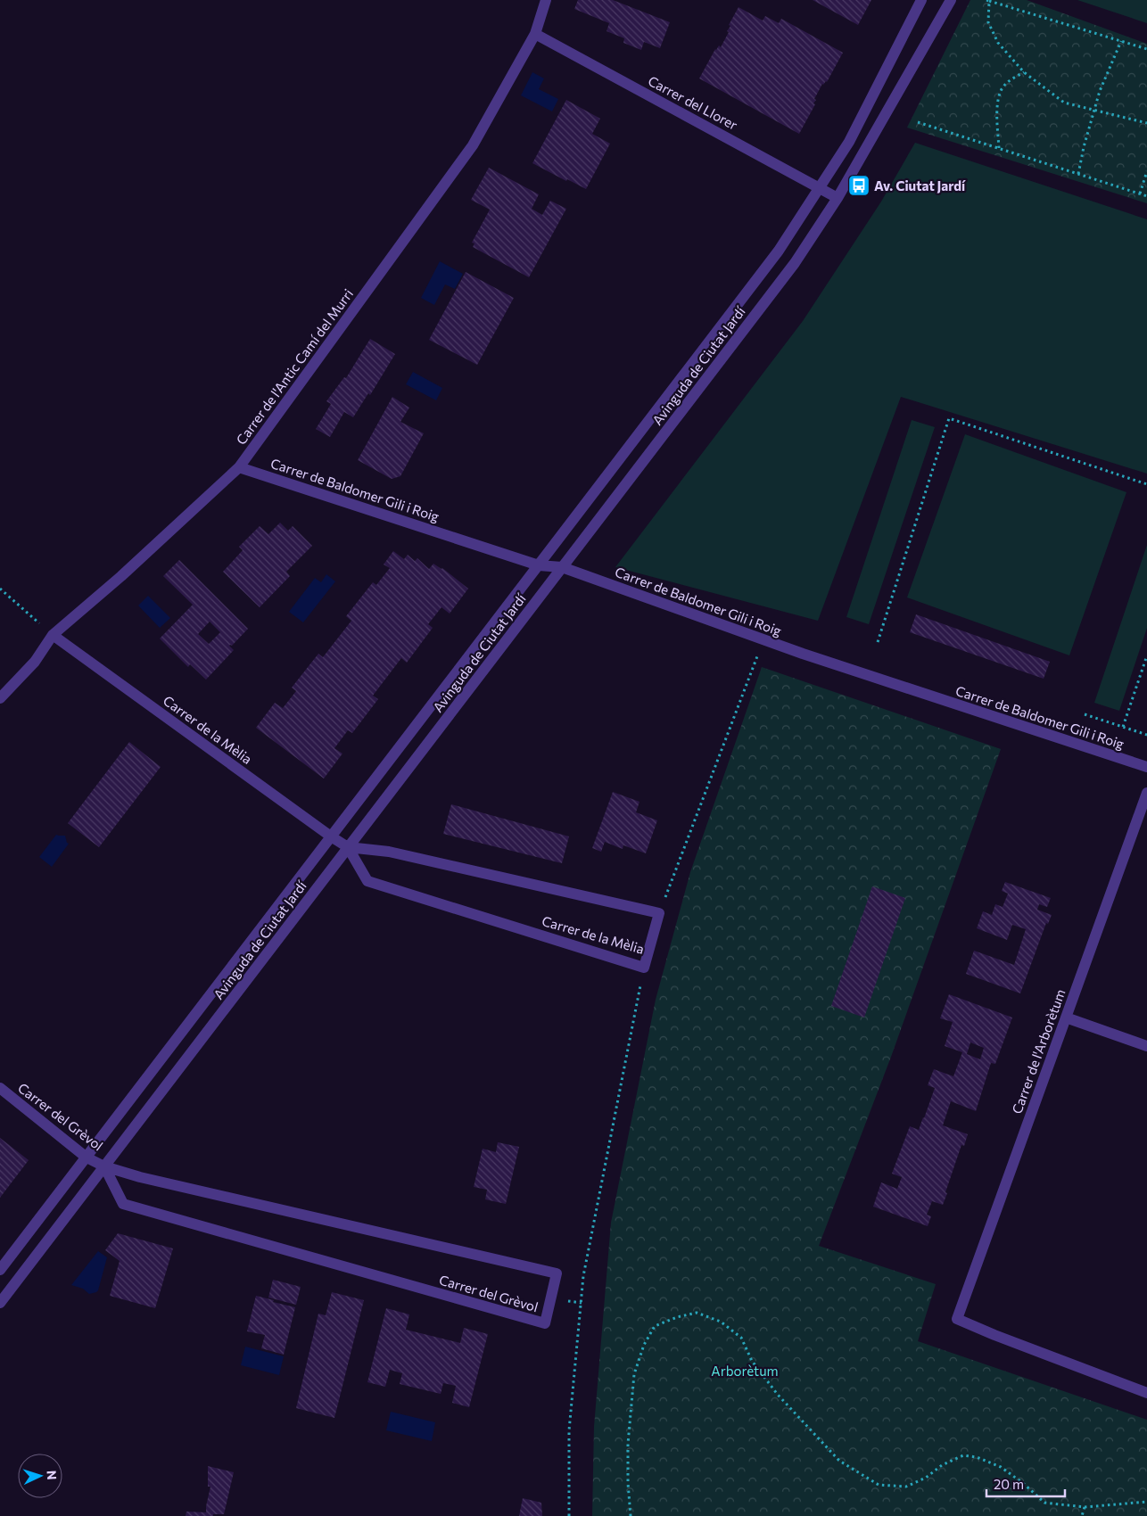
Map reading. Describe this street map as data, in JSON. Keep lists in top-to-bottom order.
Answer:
{
  "streets": {
    "street": [
      "Carrer del Llorer",
      "Avinguda de Ciutat Jardí",
      "Carrer de l'Antic Camí del Murri",
      "Carrer de Baldomer Gili i Roig",
      "Carrer de la Mèlia",
      "Carrer de l'Arborètum",
      "Carrer del Grèvol"
    ]
  },
  "crossings": [
    ["Carrer del Llorer", "Avinguda de Ciutat Jardí"],
    ["Carrer del Llorer", "Carrer de l'Antic Camí del Murri"],
    ["Avinguda de Ciutat Jardí", "Carrer de Baldomer Gili i Roig"],
    ["Avinguda de Ciutat Jardí", "Carrer de la Mèlia"],
    ["Avinguda de Ciutat Jardí", "Carrer del Grèvol"],
    ["Carrer de l'Antic Camí del Murri", "Carrer de Baldomer Gili i Roig"],
    ["Carrer de l'Antic Camí del Murri", "Carrer de la Mèlia"]
  ],
  "parks": ["Arborètum"],
  "places": {
    "bus stop": ["Av. Ciutat Jardí"]
  },
  "scale_bar": "20 m",
  "north": "right"
}
